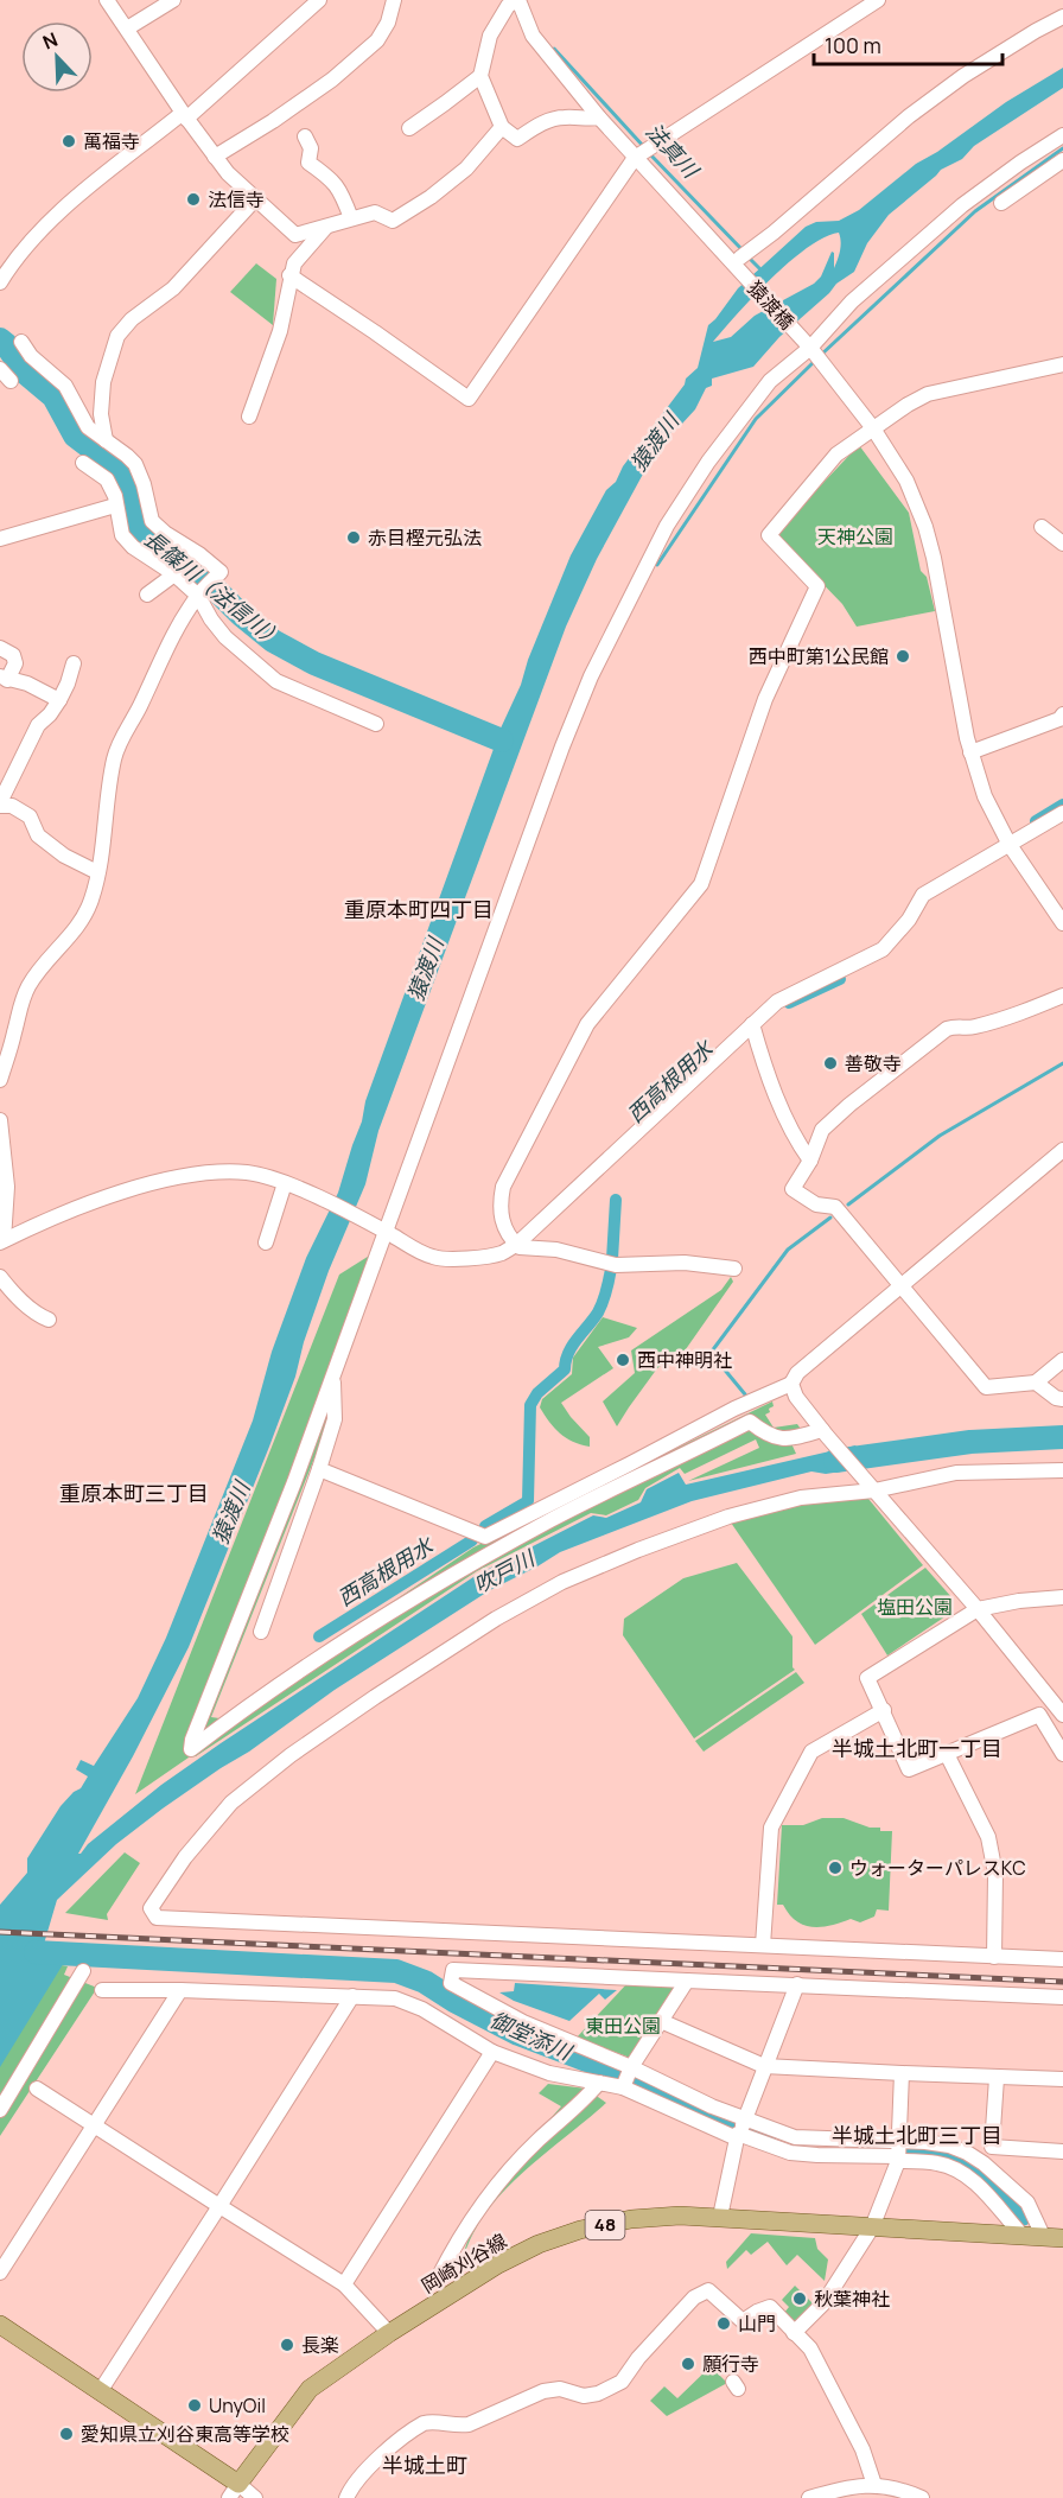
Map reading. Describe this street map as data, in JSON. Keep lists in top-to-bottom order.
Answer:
{
  "streets": {
    "main road": ["48", "岡崎刈谷線"],
    "street": ["猿渡橋"]
  },
  "districts": [
    "重原本町四丁目",
    "重原本町三丁目",
    "半城土北町一丁目",
    "半城土北町三丁目",
    "半城土町"
  ],
  "water": [
    "法真川",
    "猿渡川",
    "長篠川（法信川）",
    "西高根用水",
    "吹戸川",
    "御堂添川"
  ],
  "parks": ["天神公園", "塩田公園", "東田公園"],
  "places": [
    "萬福寺",
    "法信寺",
    "赤目樫元弘法",
    "西中町第1公民館",
    "善敬寺",
    "西中神明社",
    "ウォーターパレスKC",
    "秋葉神社",
    "山門",
    "長楽",
    "願行寺",
    "UnyOil",
    "愛知県立刈谷東高等学校"
  ],
  "scale_bar": "100 m",
  "north": "top left"
}
